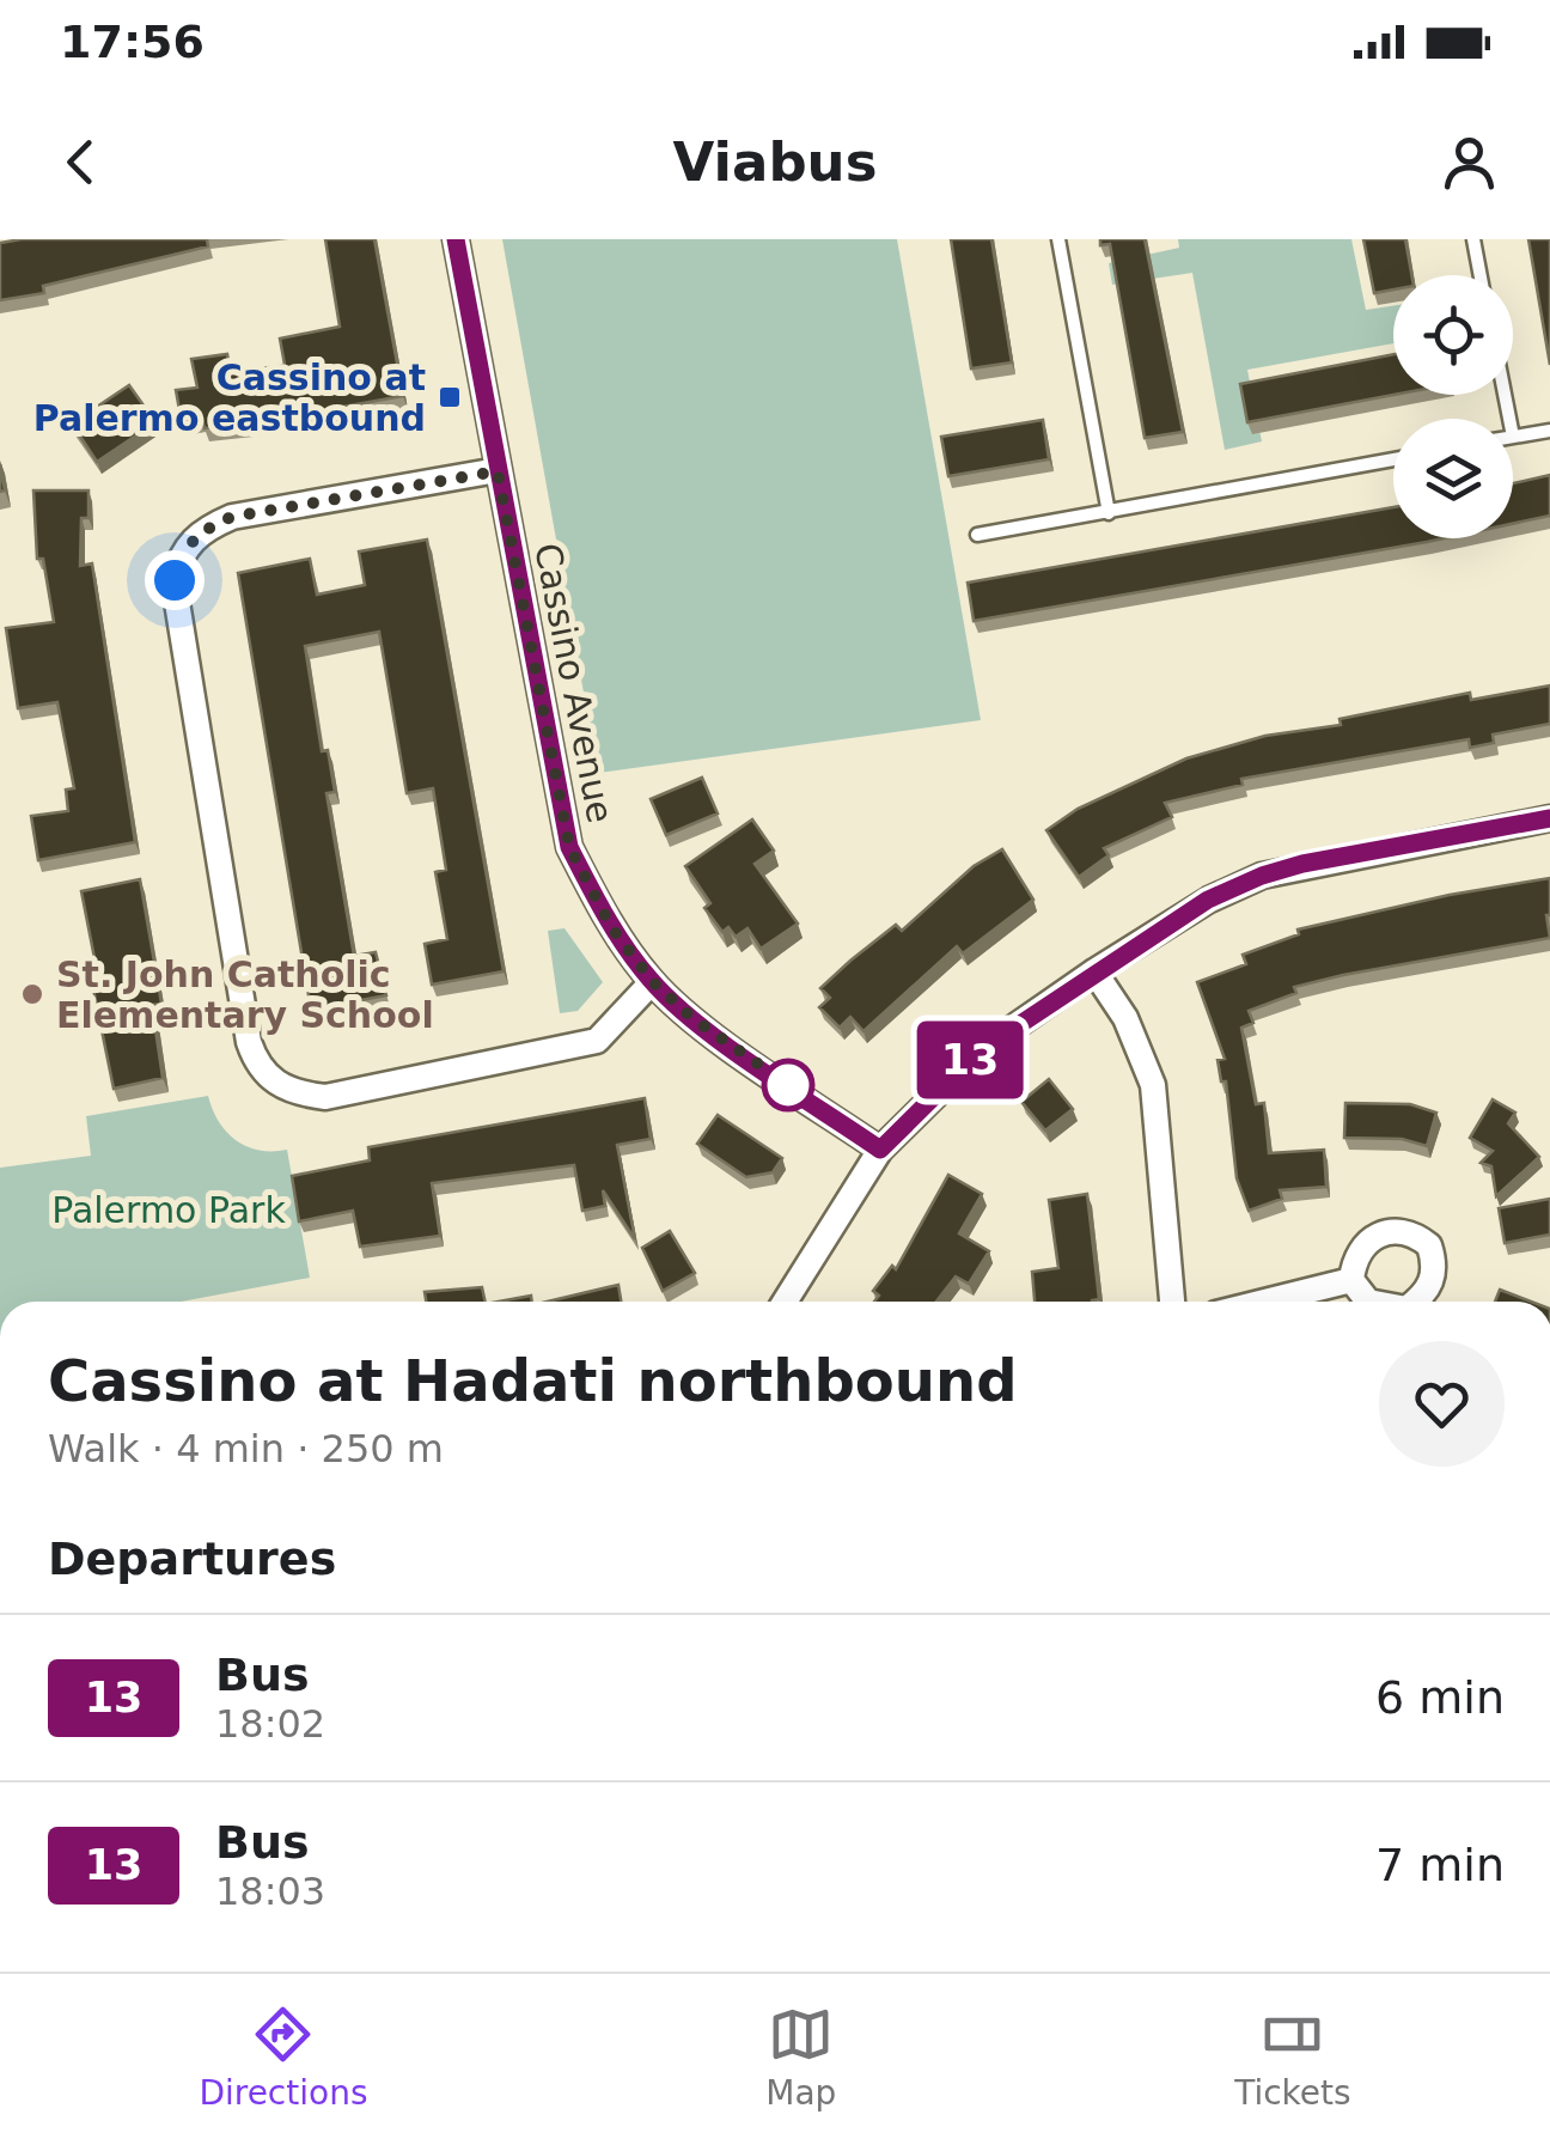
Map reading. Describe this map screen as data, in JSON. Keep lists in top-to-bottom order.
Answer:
{
  "streets": {
    "street": ["Cassino Avenue"]
  },
  "parks": ["Palermo Park"],
  "places": {
    "transit": ["Cassino at Palermo eastbound"],
    "other": ["St. John Catholic Elementary School"]
  },
  "lines": ["bus line 13"],
  "page": {
    "status": "17:56",
    "header": "Viabus",
    "on_map": "13",
    "heading": [
      ["Cassino at Hadati northbound", "Walk · 4 min · 250 m"],
      "Departures"
    ],
    "list": [
      {
        "mark": "13",
        "name": "Bus",
        "note": "18:02",
        "value": "6 min"
      },
      {
        "mark": "13",
        "name": "Bus",
        "note": "18:03",
        "value": "7 min"
      }
    ],
    "tabs": ["Directions", "Map", "Tickets"]
  }
}
